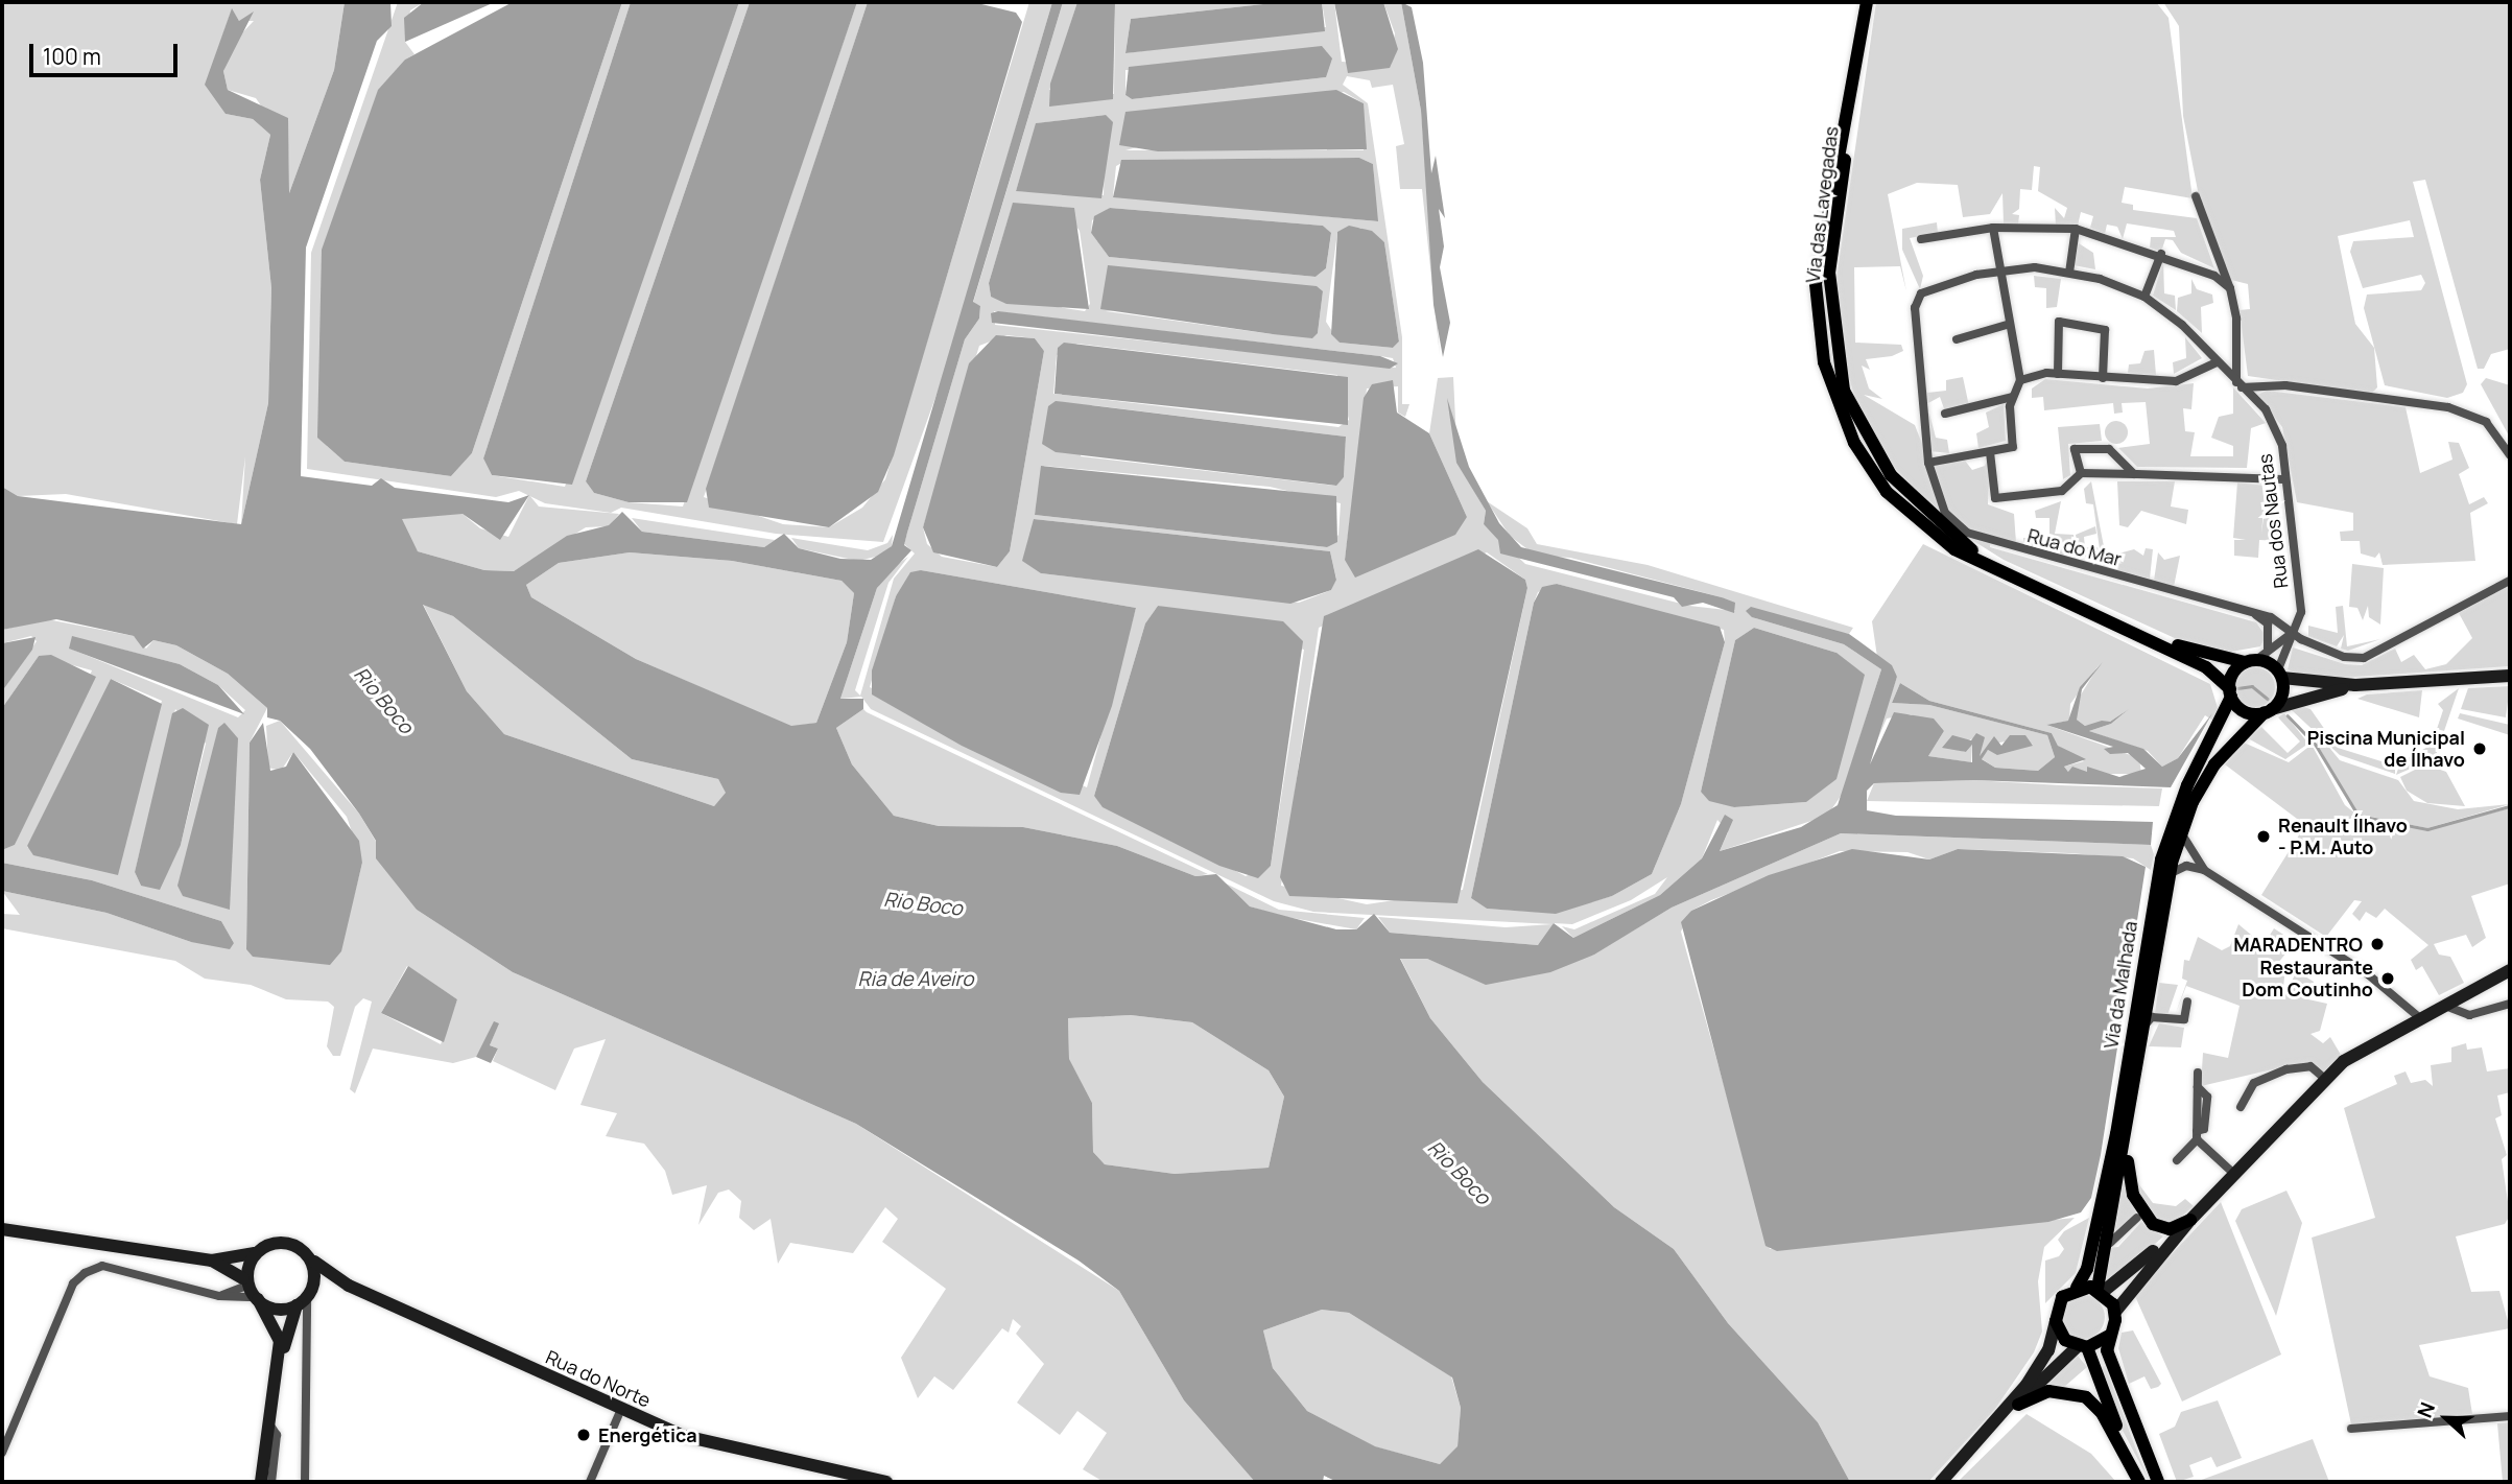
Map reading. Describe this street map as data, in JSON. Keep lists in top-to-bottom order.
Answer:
{
  "streets": {
    "main road": ["Via das Lavegadas", "Via da Malhada", "Rua do Norte"],
    "street": ["Rua dos Nautas", "Rua do Mar"]
  },
  "crossings": [
    ["Via das Lavegadas", "Rua dos Nautas"],
    ["Via das Lavegadas", "Via da Malhada"],
    ["Rua dos Nautas", "Rua do Mar"],
    ["Rua dos Nautas", "Via da Malhada"]
  ],
  "water": ["Rio Boco", "Ria de Aveiro"],
  "places": [
    "Piscina Municipal de Ílhavo",
    "Renault Ílhavo - P.M. Auto",
    "MARADENTRO",
    "Restaurante Dom Coutinho",
    "Energética"
  ],
  "scale_bar": "100 m",
  "north": "left"
}
